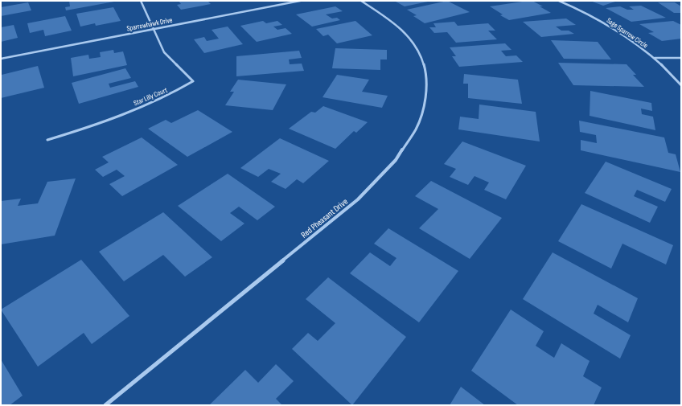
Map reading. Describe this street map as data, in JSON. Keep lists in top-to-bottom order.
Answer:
{
  "streets": {
    "street": [
      "Sparrowhawk Drive",
      "Sage Sparrow Circle",
      "Star Lilly Court",
      "Red Pheasant Drive"
    ]
  },
  "crossings": [
    ["Sparrowhawk Drive", "Star Lilly Court"]
  ]
}
